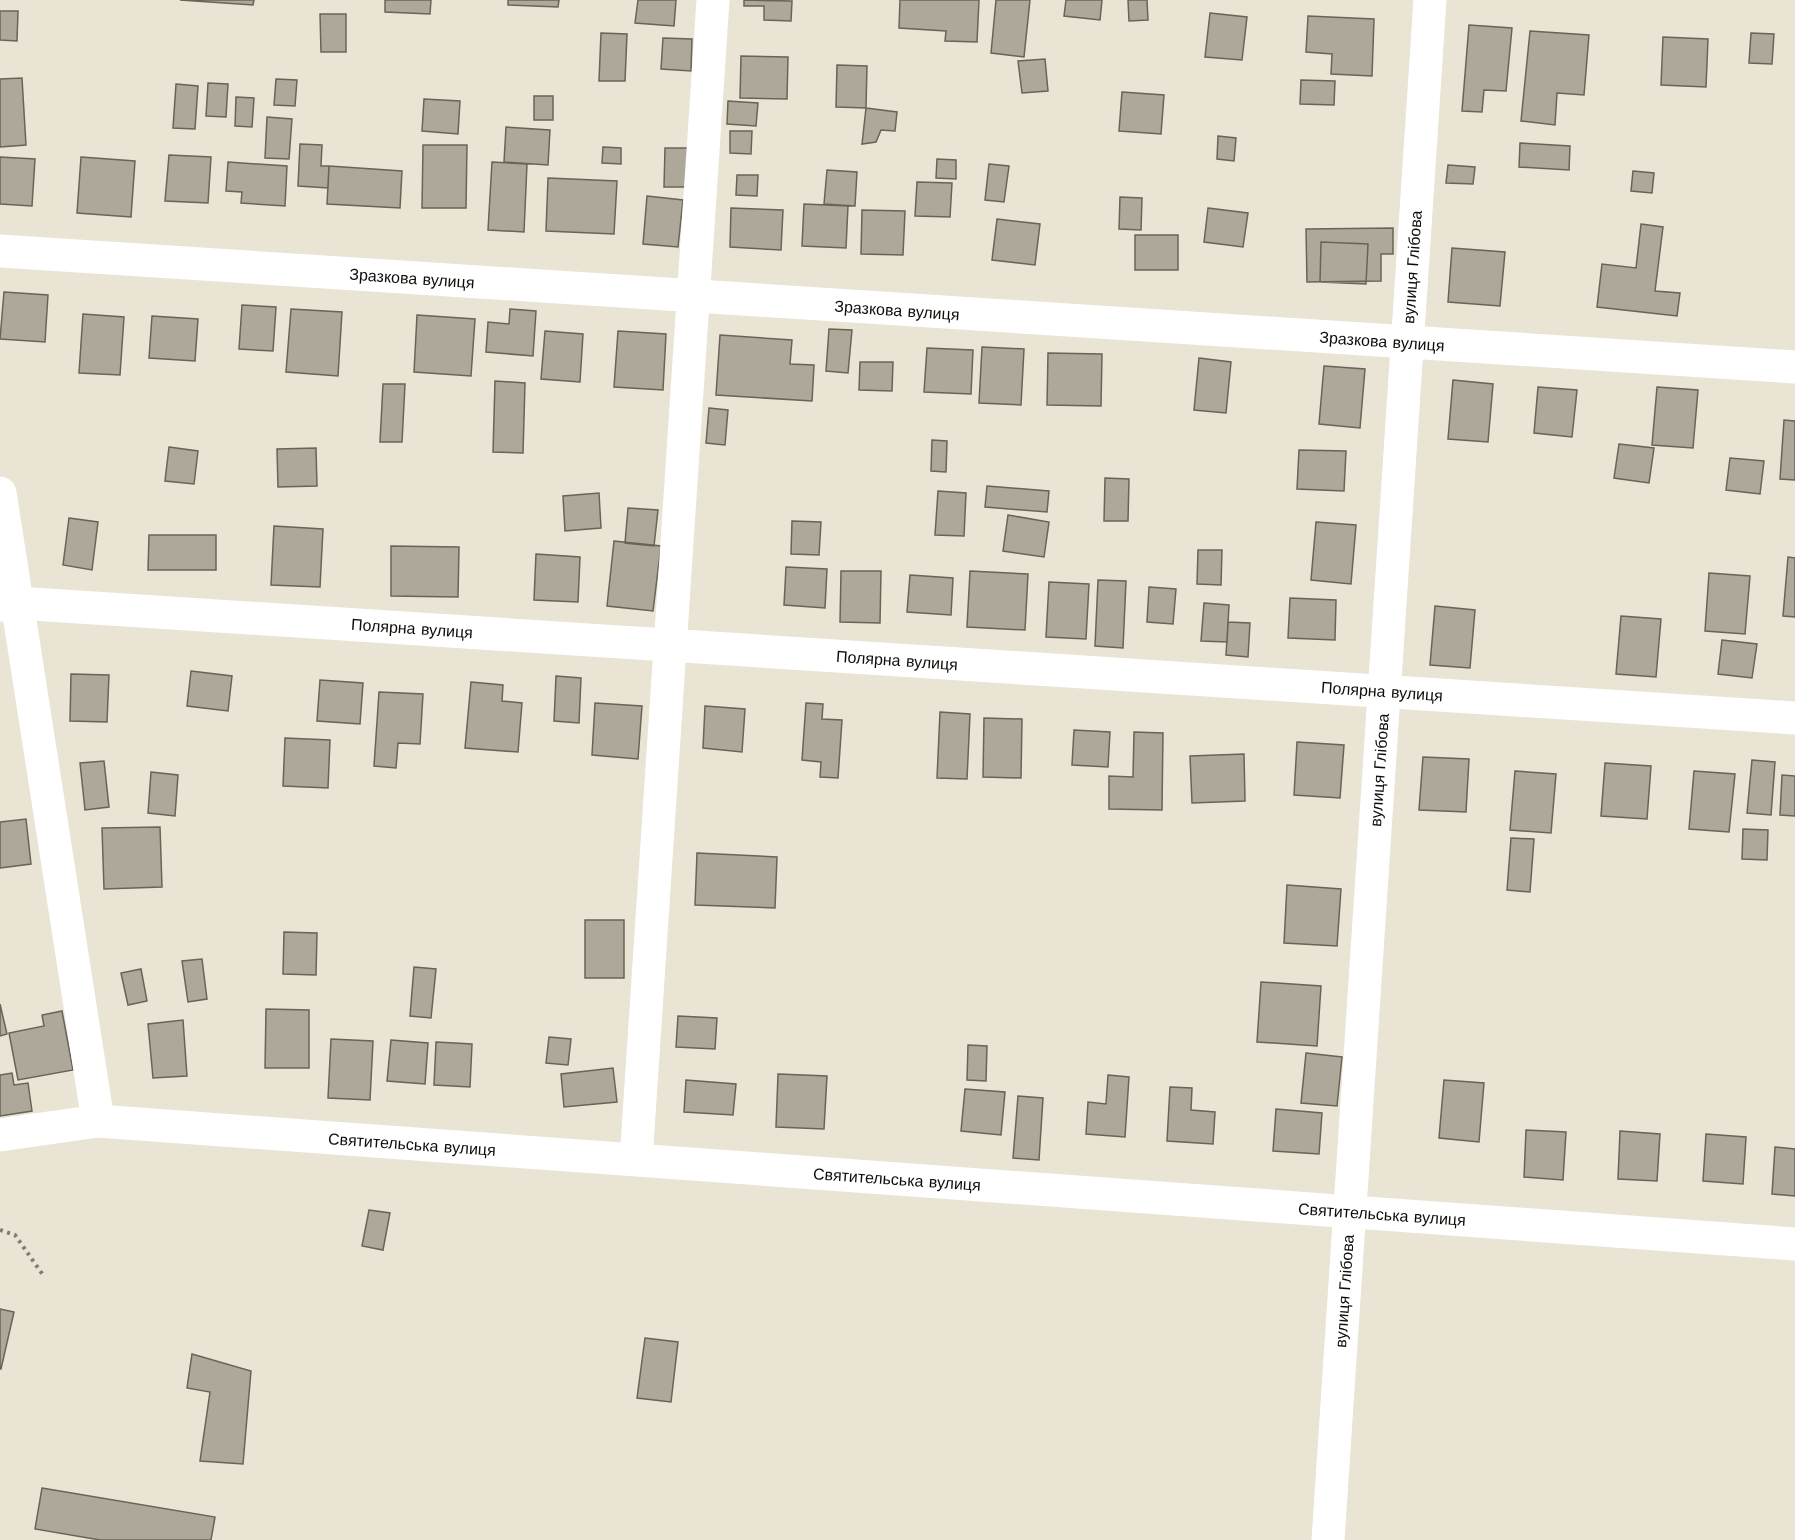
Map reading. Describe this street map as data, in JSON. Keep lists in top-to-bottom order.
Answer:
{
  "streets": {
    "street": [
      "вулиця Глібова",
      "Зразкова вулиця",
      "Полярна вулиця",
      "Святительська вулиця"
    ]
  },
  "crossings": [
    ["вулиця Глібова", "Зразкова вулиця"],
    ["вулиця Глібова", "Полярна вулиця"],
    ["вулиця Глібова", "Святительська вулиця"]
  ]
}
